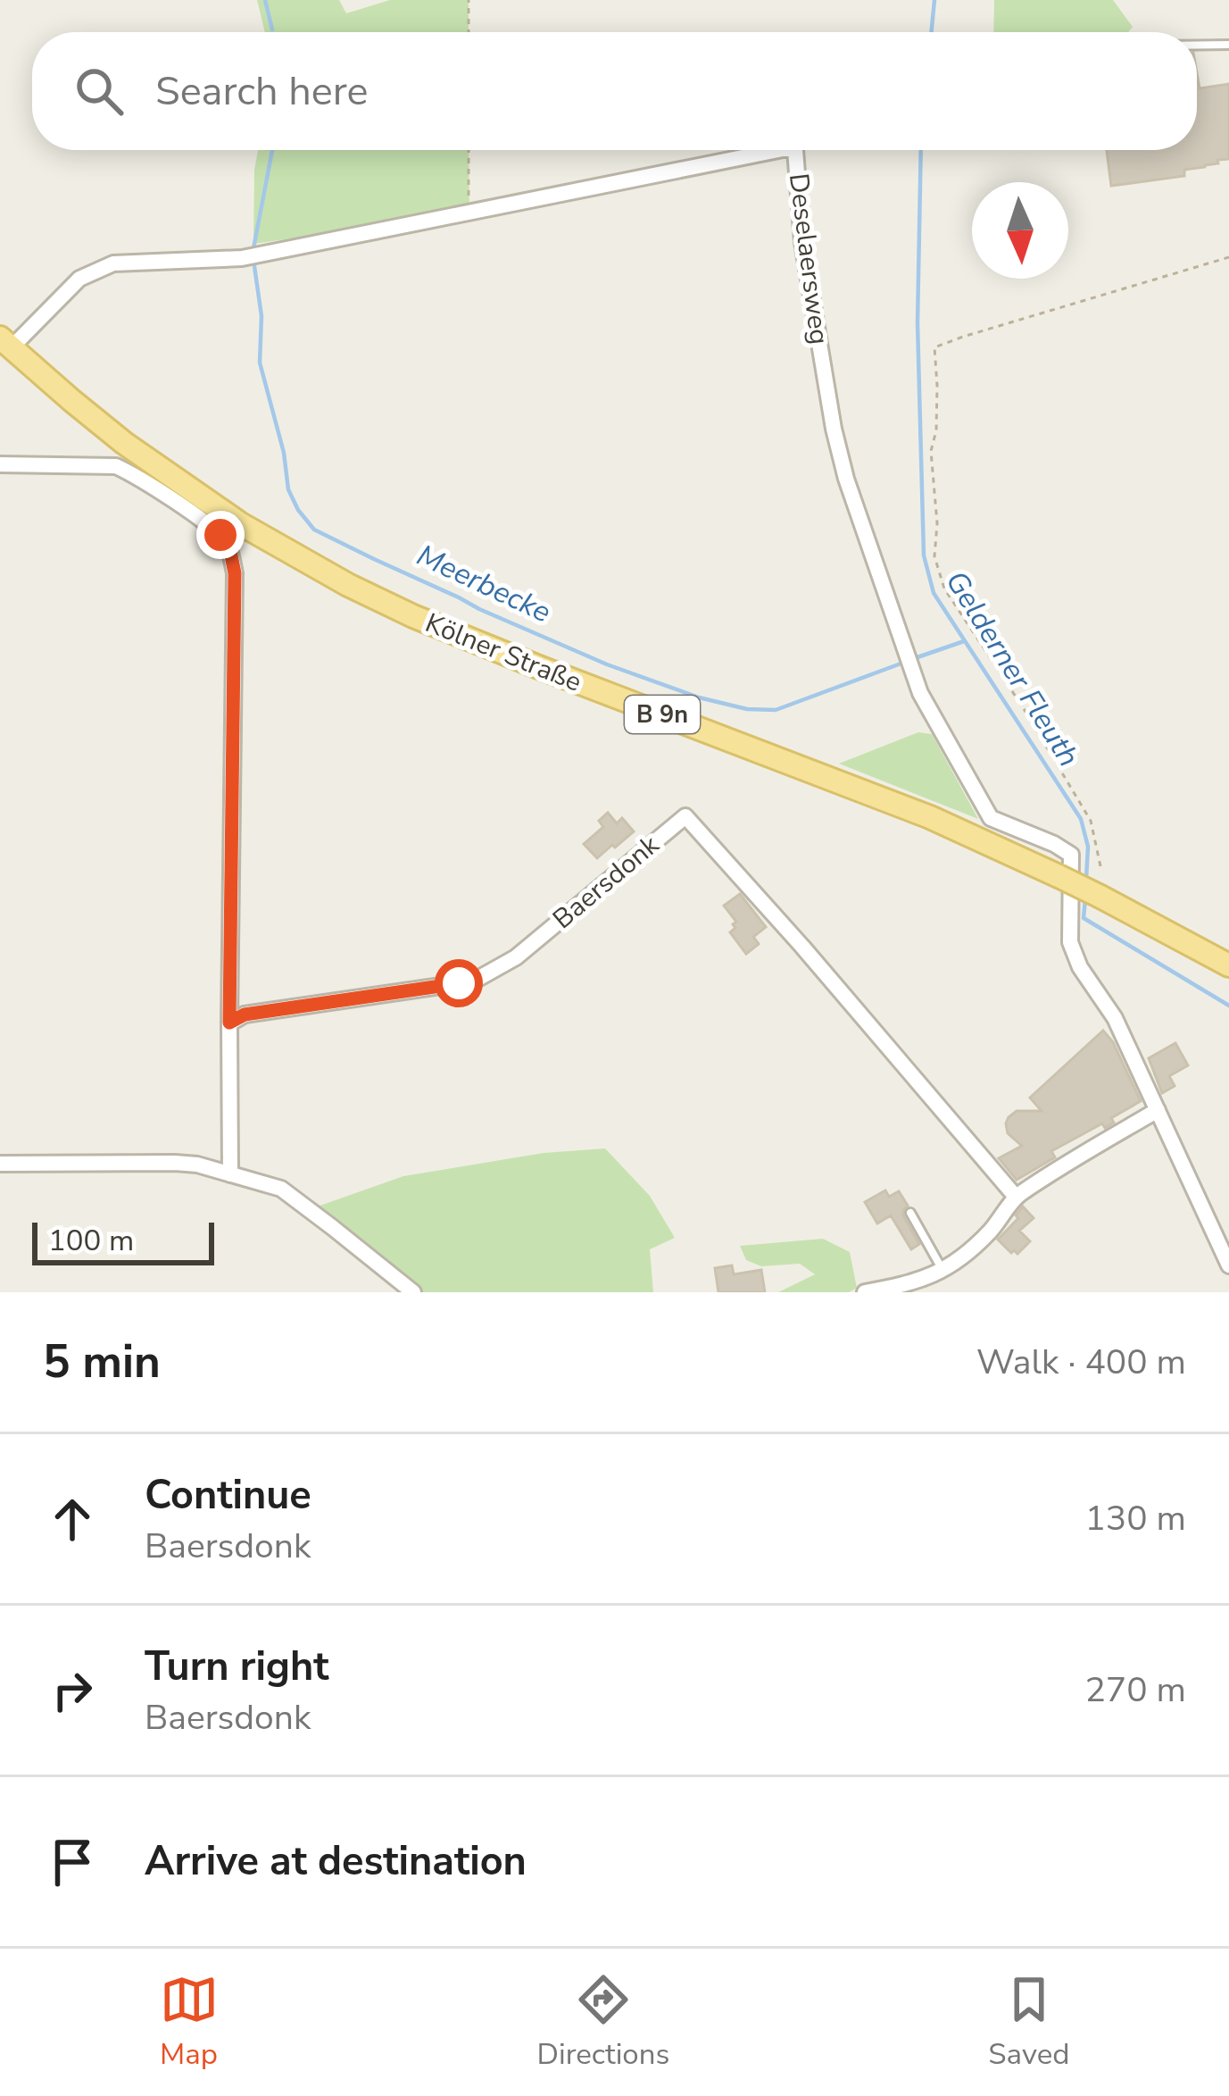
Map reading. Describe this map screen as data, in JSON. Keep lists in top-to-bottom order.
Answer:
{
  "streets": {
    "main road": ["Kölner Straße", "B 9n"],
    "street": ["Deselaersweg", "Baersdonk"]
  },
  "crossings": [
    ["Deselaersweg", "Kölner Straße"]
  ],
  "water": ["Meerbecke", "Gelderner Fleuth"],
  "scale_bar": "100 m",
  "north": "bottom",
  "page": {
    "search": "Search here",
    "scale": "100 m",
    "heading": ["5 min", "Walk · 400 m"],
    "list": [
      ["Continue", "Baersdonk", "130 m"],
      ["Turn right", "Baersdonk", "270 m"],
      "Arrive at destination"
    ],
    "nav": ["Map", "Directions", "Saved"]
  }
}
